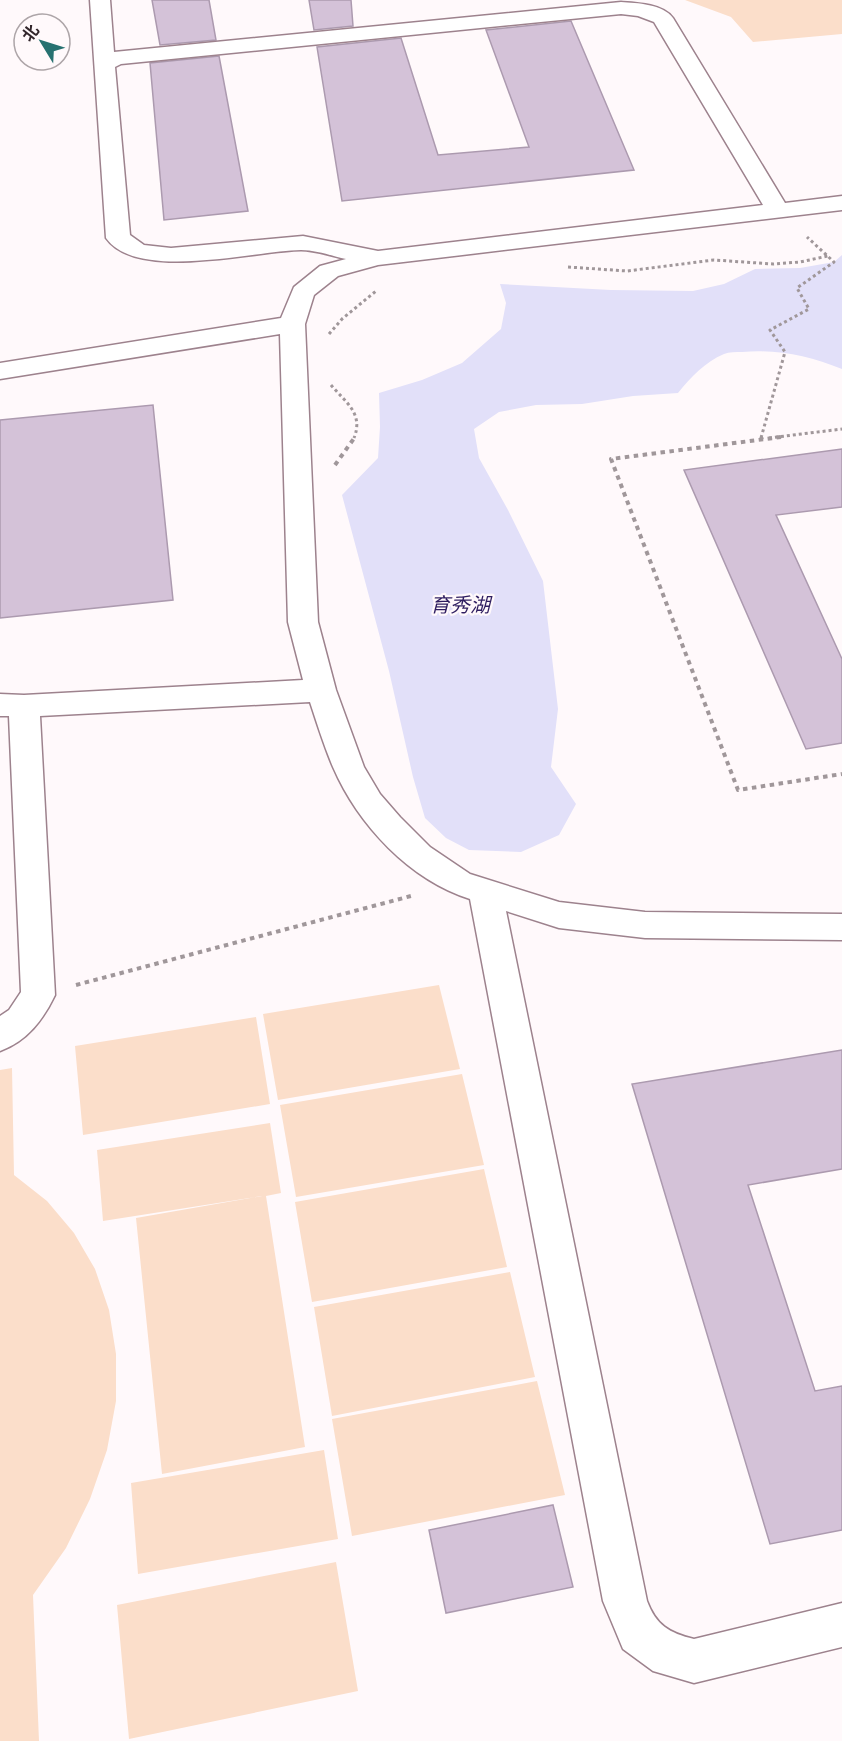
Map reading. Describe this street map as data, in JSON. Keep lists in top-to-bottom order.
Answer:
{
  "water": ["育秀湖"],
  "north": "top left"
}
